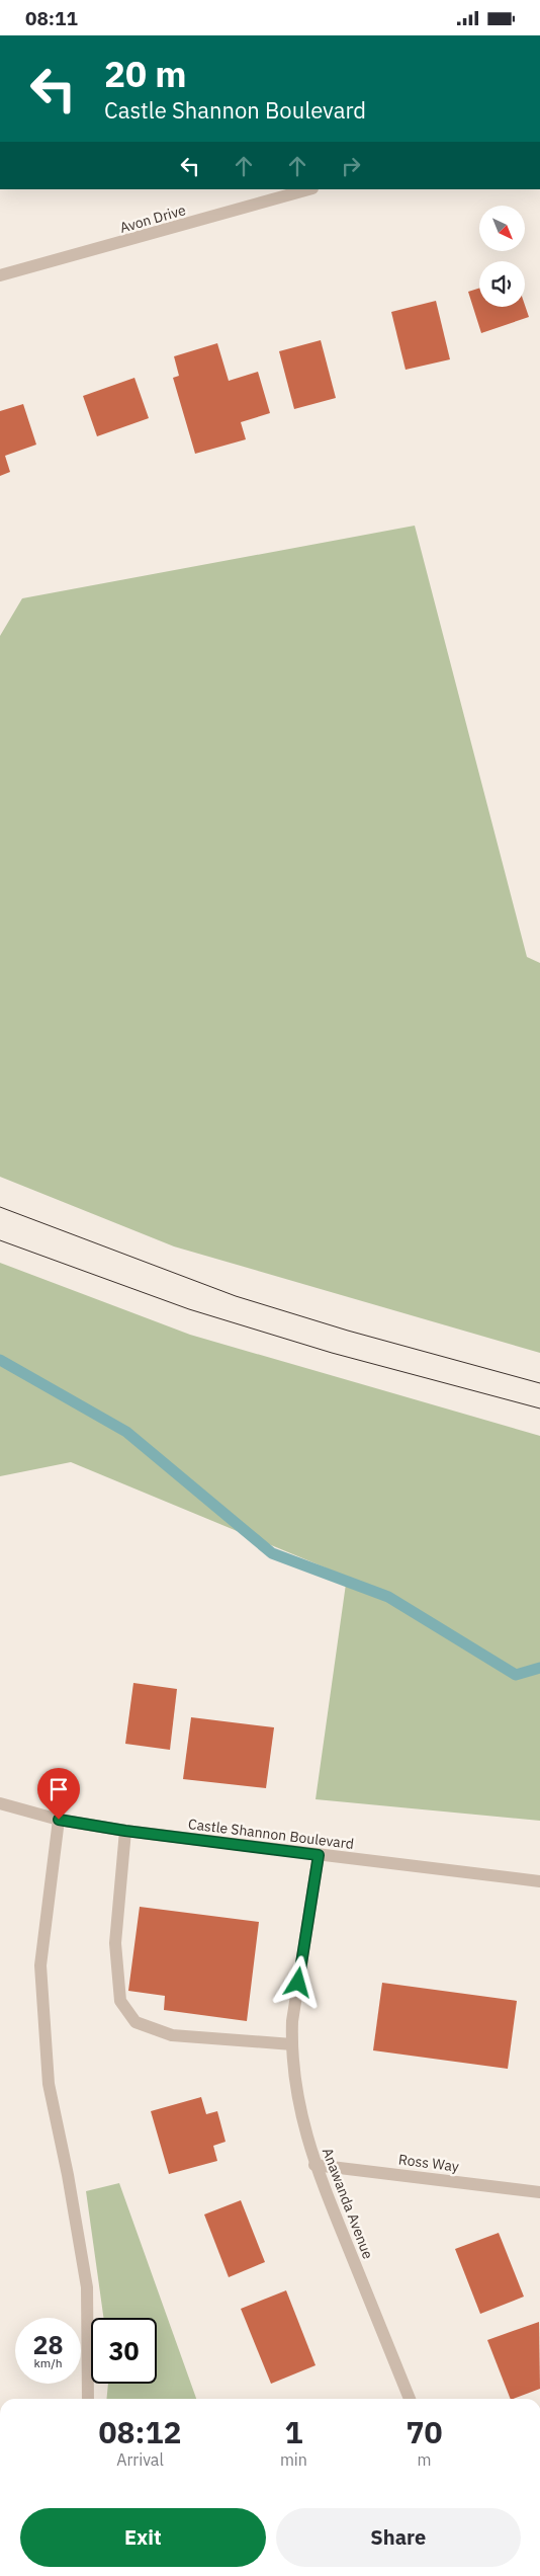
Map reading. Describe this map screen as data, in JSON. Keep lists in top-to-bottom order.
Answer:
{
  "streets": {
    "street": [
      "Avon Drive",
      "Castle Shannon Boulevard",
      "Ross Way",
      "Anawanda Avenue"
    ]
  },
  "crossings": [
    ["Castle Shannon Boulevard", "Anawanda Avenue"],
    ["Ross Way", "Anawanda Avenue"]
  ],
  "north": "bottom right",
  "page": {
    "status": "08:11",
    "turn": ["20 m", "Castle Shannon Boulevard"],
    "speed": "28 km/h",
    "limit": "30",
    "eta": [
      "08:12",
      "Arrival",
      "1",
      "min",
      "70",
      "m"
    ],
    "buttons": ["Exit", "Share"]
  }
}
